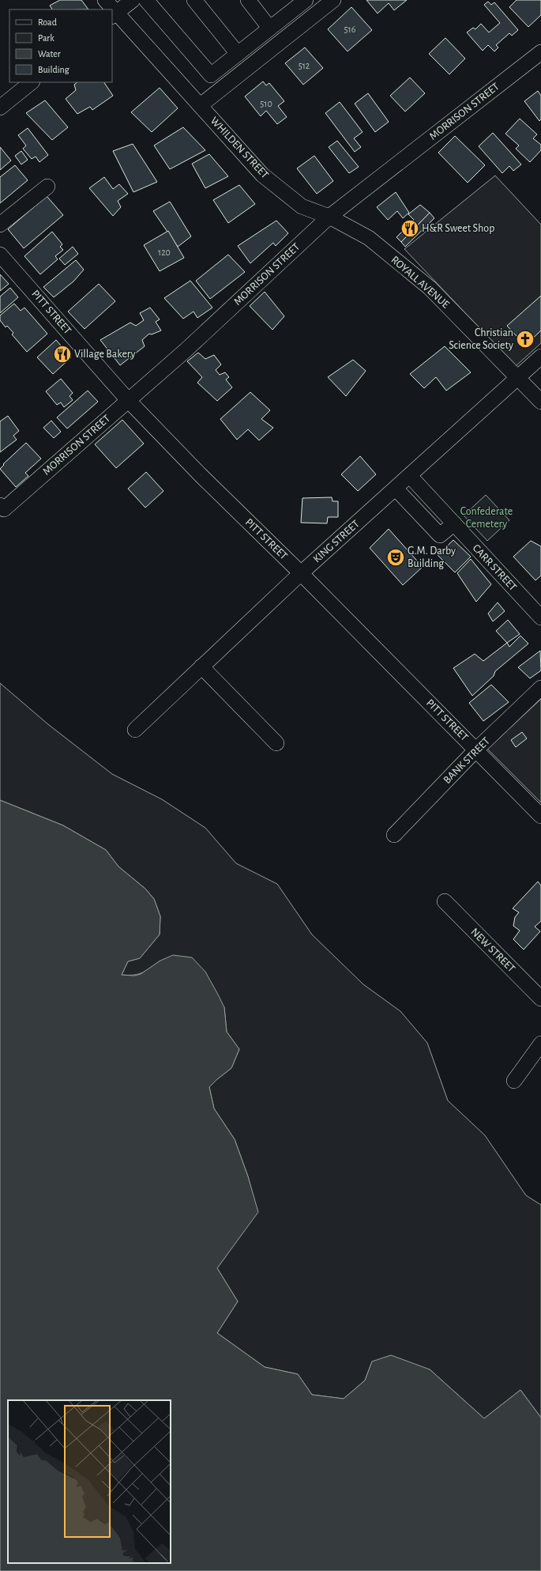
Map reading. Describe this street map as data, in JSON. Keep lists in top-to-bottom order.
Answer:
{
  "streets": {
    "street": [
      "MORRISON STREET",
      "WHILDEN STREET",
      "ROYALL AVENUE",
      "PITT STREET",
      "KING STREET",
      "CARR STREET",
      "BANK STREET",
      "NEW STREET"
    ]
  },
  "crossings": [
    ["MORRISON STREET", "WHILDEN STREET"],
    ["MORRISON STREET", "ROYALL AVENUE"],
    ["MORRISON STREET", "PITT STREET"],
    ["WHILDEN STREET", "ROYALL AVENUE"],
    ["ROYALL AVENUE", "KING STREET"],
    ["PITT STREET", "KING STREET"],
    ["PITT STREET", "BANK STREET"],
    ["KING STREET", "CARR STREET"]
  ],
  "parks": ["Confederate Cemetery"],
  "places": {
    "restaurant": ["H&R Sweet Shop", "Village Bakery"],
    "church": ["Christian Science Society"],
    "theatre": ["G.M. Darby Building"]
  },
  "house_numbers": [
    "516",
    "512",
    "510",
    "120"
  ],
  "legend": [
    "Road",
    "Park",
    "Water",
    "Building"
  ]
}
